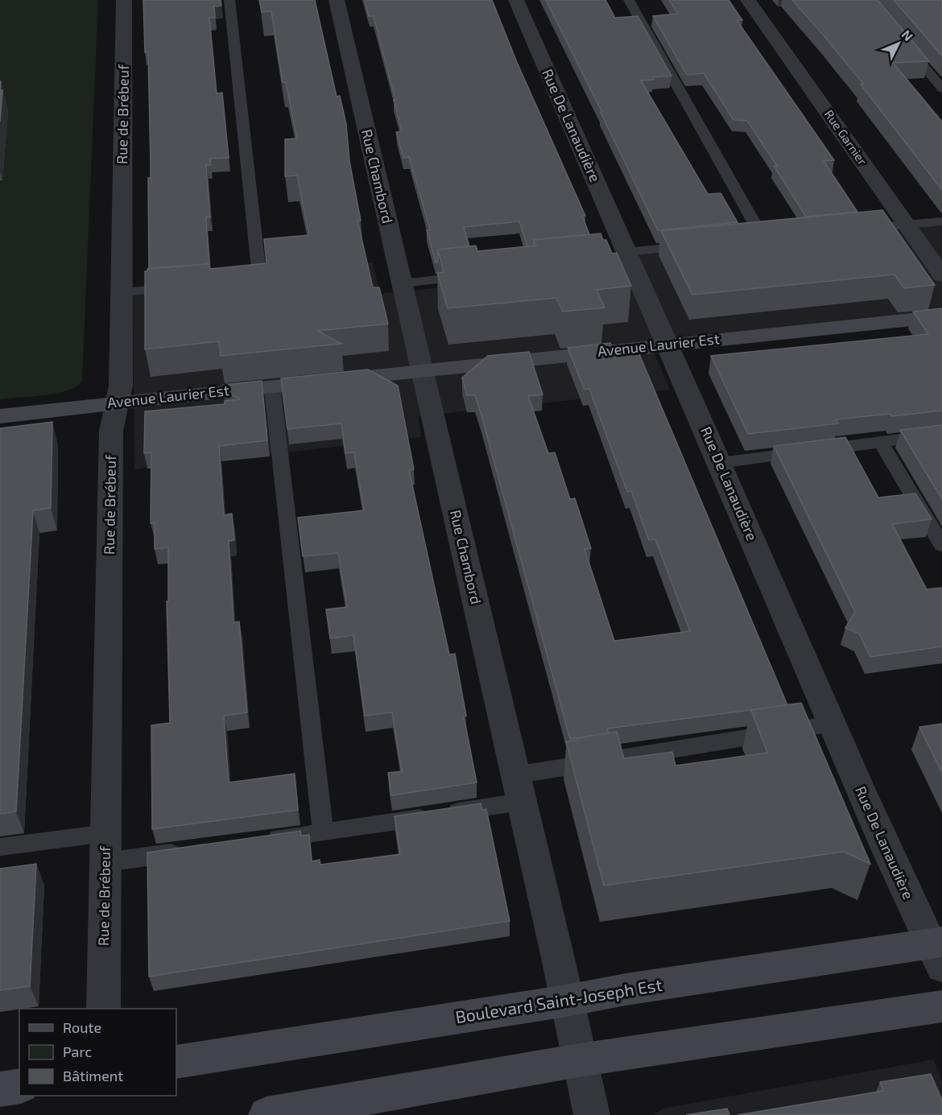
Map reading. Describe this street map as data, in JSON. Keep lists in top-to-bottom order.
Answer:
{
  "streets": {
    "main road": ["Avenue Laurier Est", "Boulevard Saint-Joseph Est"],
    "street": [
      "Rue de Brébeuf",
      "Rue De Lanaudière",
      "Rue Garnier",
      "Rue Chambord"
    ]
  },
  "crossings": [
    ["Rue de Brébeuf", "Avenue Laurier Est"],
    ["Rue De Lanaudière", "Avenue Laurier Est"],
    ["Rue De Lanaudière", "Boulevard Saint-Joseph Est"],
    ["Rue Chambord", "Avenue Laurier Est"],
    ["Rue Chambord", "Boulevard Saint-Joseph Est"]
  ],
  "legend": ["Route", "Parc", "Bâtiment"],
  "north": "top right"
}
